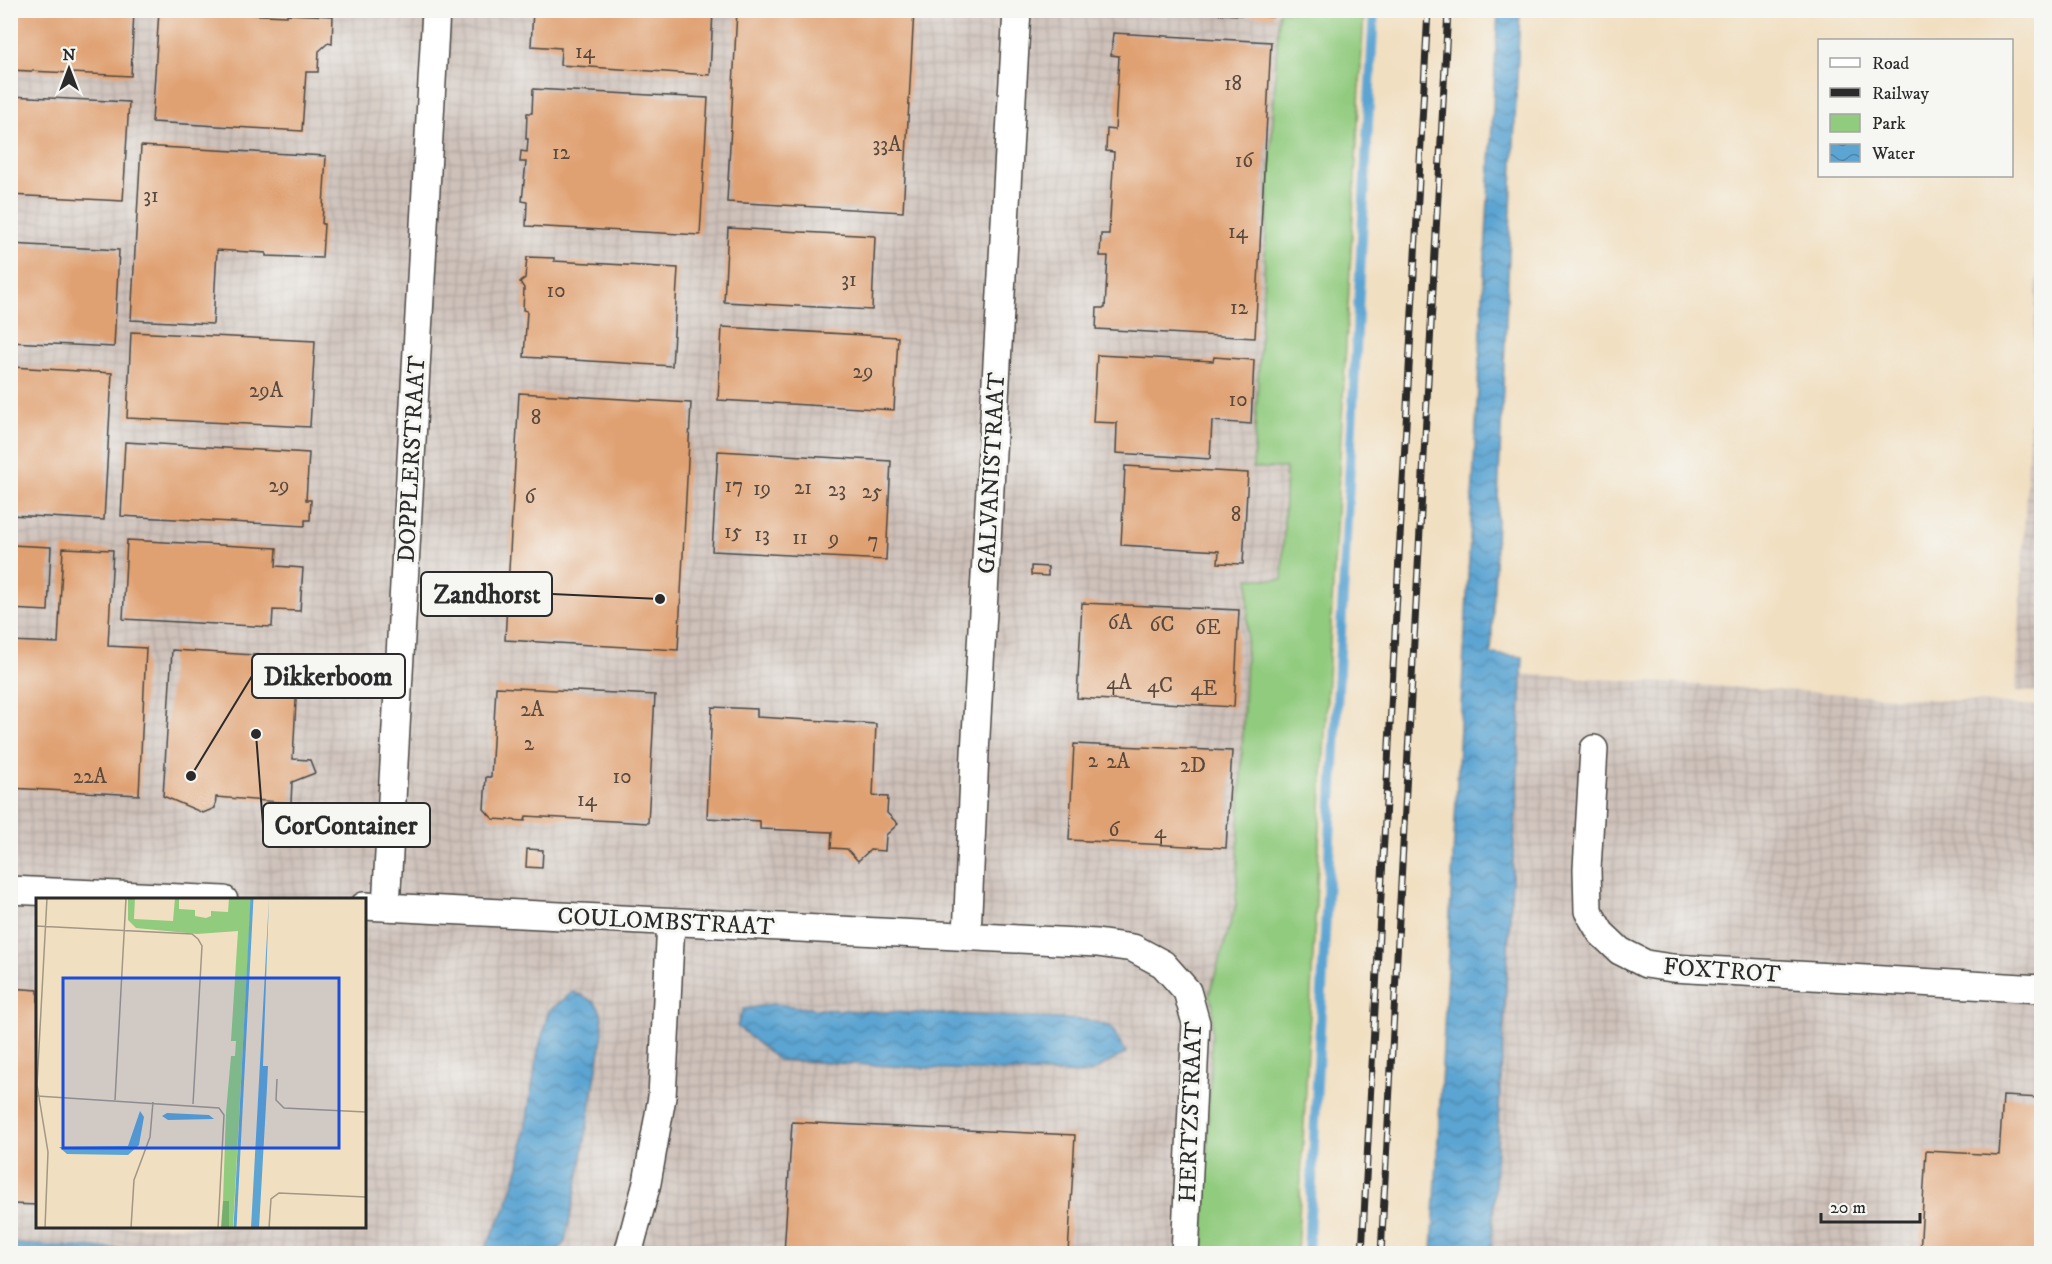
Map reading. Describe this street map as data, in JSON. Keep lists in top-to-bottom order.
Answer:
{
  "streets": {
    "street": [
      "DOPPLERSTRAAT",
      "GALVANISTRAAT",
      "COULOMBSTRAAT",
      "FOXTROT",
      "HERTZSTRAAT"
    ]
  },
  "crossings": [
    ["DOPPLERSTRAAT", "COULOMBSTRAAT"],
    ["GALVANISTRAAT", "COULOMBSTRAAT"],
    ["GALVANISTRAAT", "HERTZSTRAAT"],
    ["COULOMBSTRAAT", "HERTZSTRAAT"]
  ],
  "places": ["Zandhorst", "CorContainer", "Dikkerboom"],
  "house_numbers": [
    "14",
    "18",
    "33A",
    "12",
    "16",
    "31",
    "14",
    "31",
    "10",
    "12",
    "29",
    "29A",
    "10",
    "8",
    "29",
    "17",
    "21",
    "19",
    "23",
    "25",
    "6",
    "8",
    "15",
    "13",
    "11",
    "9",
    "7",
    "6A",
    "6C",
    "6E",
    "4A",
    "4C",
    "4E",
    "2A",
    "2",
    "2",
    "2A",
    "2D",
    "22A",
    "10",
    "14",
    "6",
    "4"
  ],
  "legend": [
    "Road",
    "Railway",
    "Park",
    "Water"
  ],
  "scale_bar": "20 m",
  "north": "top"
}
